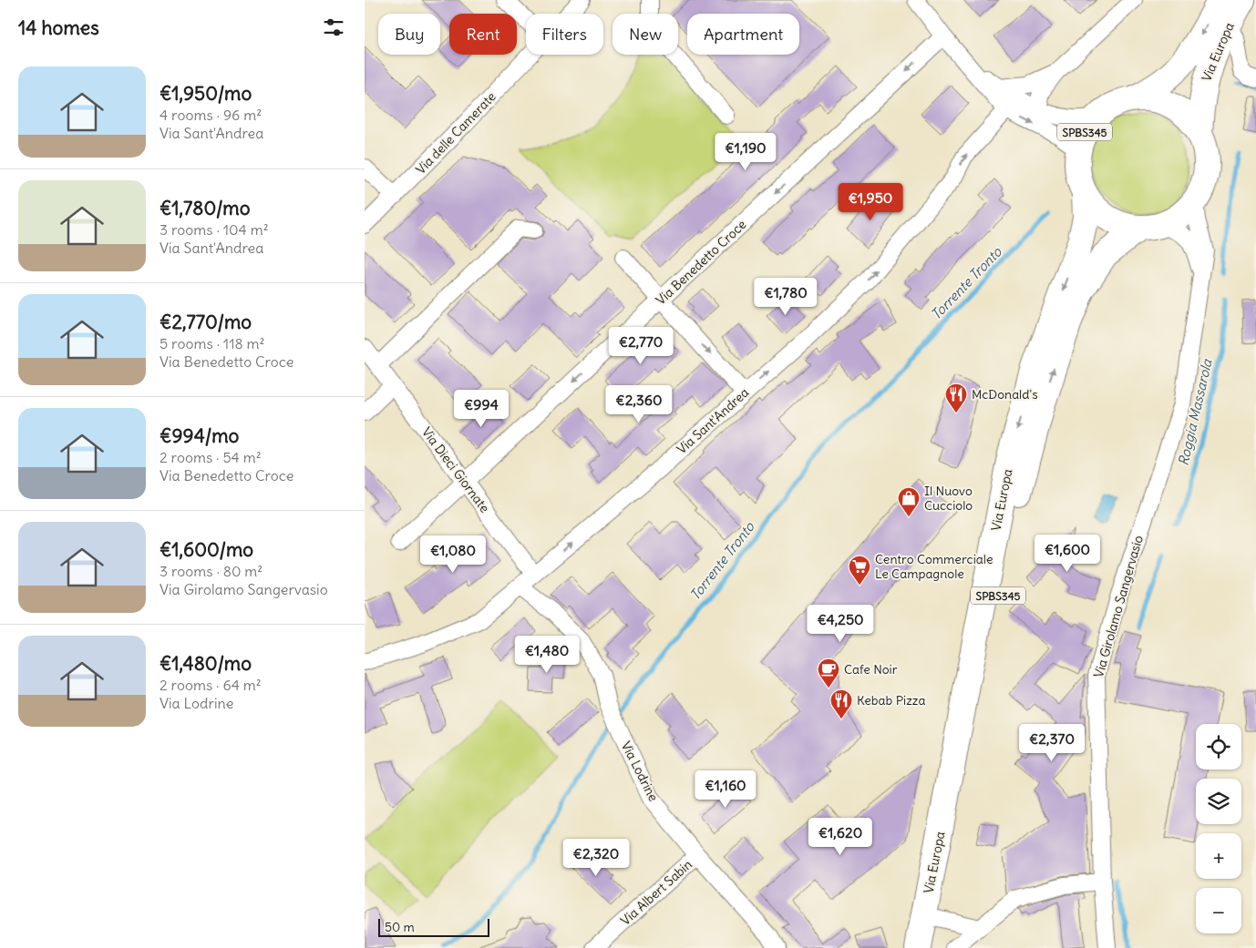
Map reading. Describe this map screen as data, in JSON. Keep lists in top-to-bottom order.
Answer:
{
  "streets": {
    "main road": ["Via Europa", "SPBS345"],
    "street": [
      "Via delle Camerate",
      "Via Benedetto Croce",
      "Via Sant'Andrea",
      "Via Dieci Giornate",
      "Via Girolamo Sangervasio",
      "Via Lodrine",
      "Via Albert Sabin"
    ]
  },
  "crossings": [
    ["Via Europa", "Via Girolamo Sangervasio"],
    ["Via Benedetto Croce", "Via Dieci Giornate"],
    ["Via Sant'Andrea", "Via Dieci Giornate"],
    ["Via Sant'Andrea", "Via Lodrine"],
    ["Via Lodrine", "Via Albert Sabin"]
  ],
  "one_way": ["Via Benedetto Croce", "Via Sant'Andrea"],
  "water": ["Torrente Tronto", "Roggia Massarola"],
  "places": {
    "restaurant": ["McDonald's", "Kebab Pizza"],
    "shop": ["Il Nuovo Cucciolo"],
    "supermarket": ["Centro Commerciale Le Campagnole"],
    "cafe": ["Cafe Noir"]
  },
  "scale_bar": "50 m",
  "page": {
    "heading": "14 homes",
    "chip": [
      "Buy",
      "Rent",
      "Filters",
      "New",
      "Apartment"
    ],
    "list": [
      {
        "name": "€1,950/mo",
        "note": "4 rooms · 96 m² · Via Sant'Andrea"
      },
      {
        "name": "€1,780/mo",
        "note": "3 rooms · 104 m² · Via Sant'Andrea"
      },
      {
        "name": "€2,770/mo",
        "note": "5 rooms · 118 m² · Via Benedetto Croce"
      },
      {
        "name": "€994/mo",
        "note": "2 rooms · 54 m² · Via Benedetto Croce"
      },
      {
        "name": "€1,600/mo",
        "note": "3 rooms · 80 m² · Via Girolamo Sangervasio"
      },
      {
        "name": "€1,480/mo",
        "note": "2 rooms · 64 m² · Via Lodrine"
      }
    ],
    "price": [
      "€1,190",
      "€1,950",
      "€1,780",
      "€2,770",
      "€2,360",
      "€994",
      "€1,600",
      "€1,080",
      "€4,250",
      "€1,480",
      "€2,370",
      "€1,160",
      "€1,620",
      "€2,320"
    ],
    "map_buttons": ["+", "−"],
    "scale": "50 m"
  }
}
